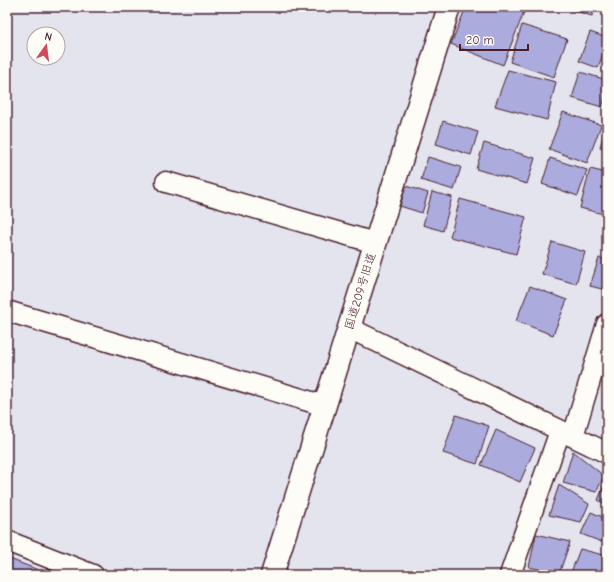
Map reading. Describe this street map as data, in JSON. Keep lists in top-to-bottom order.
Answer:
{
  "streets": {
    "street": ["国道209号旧道"]
  },
  "scale_bar": "20 m",
  "north": "top"
}
